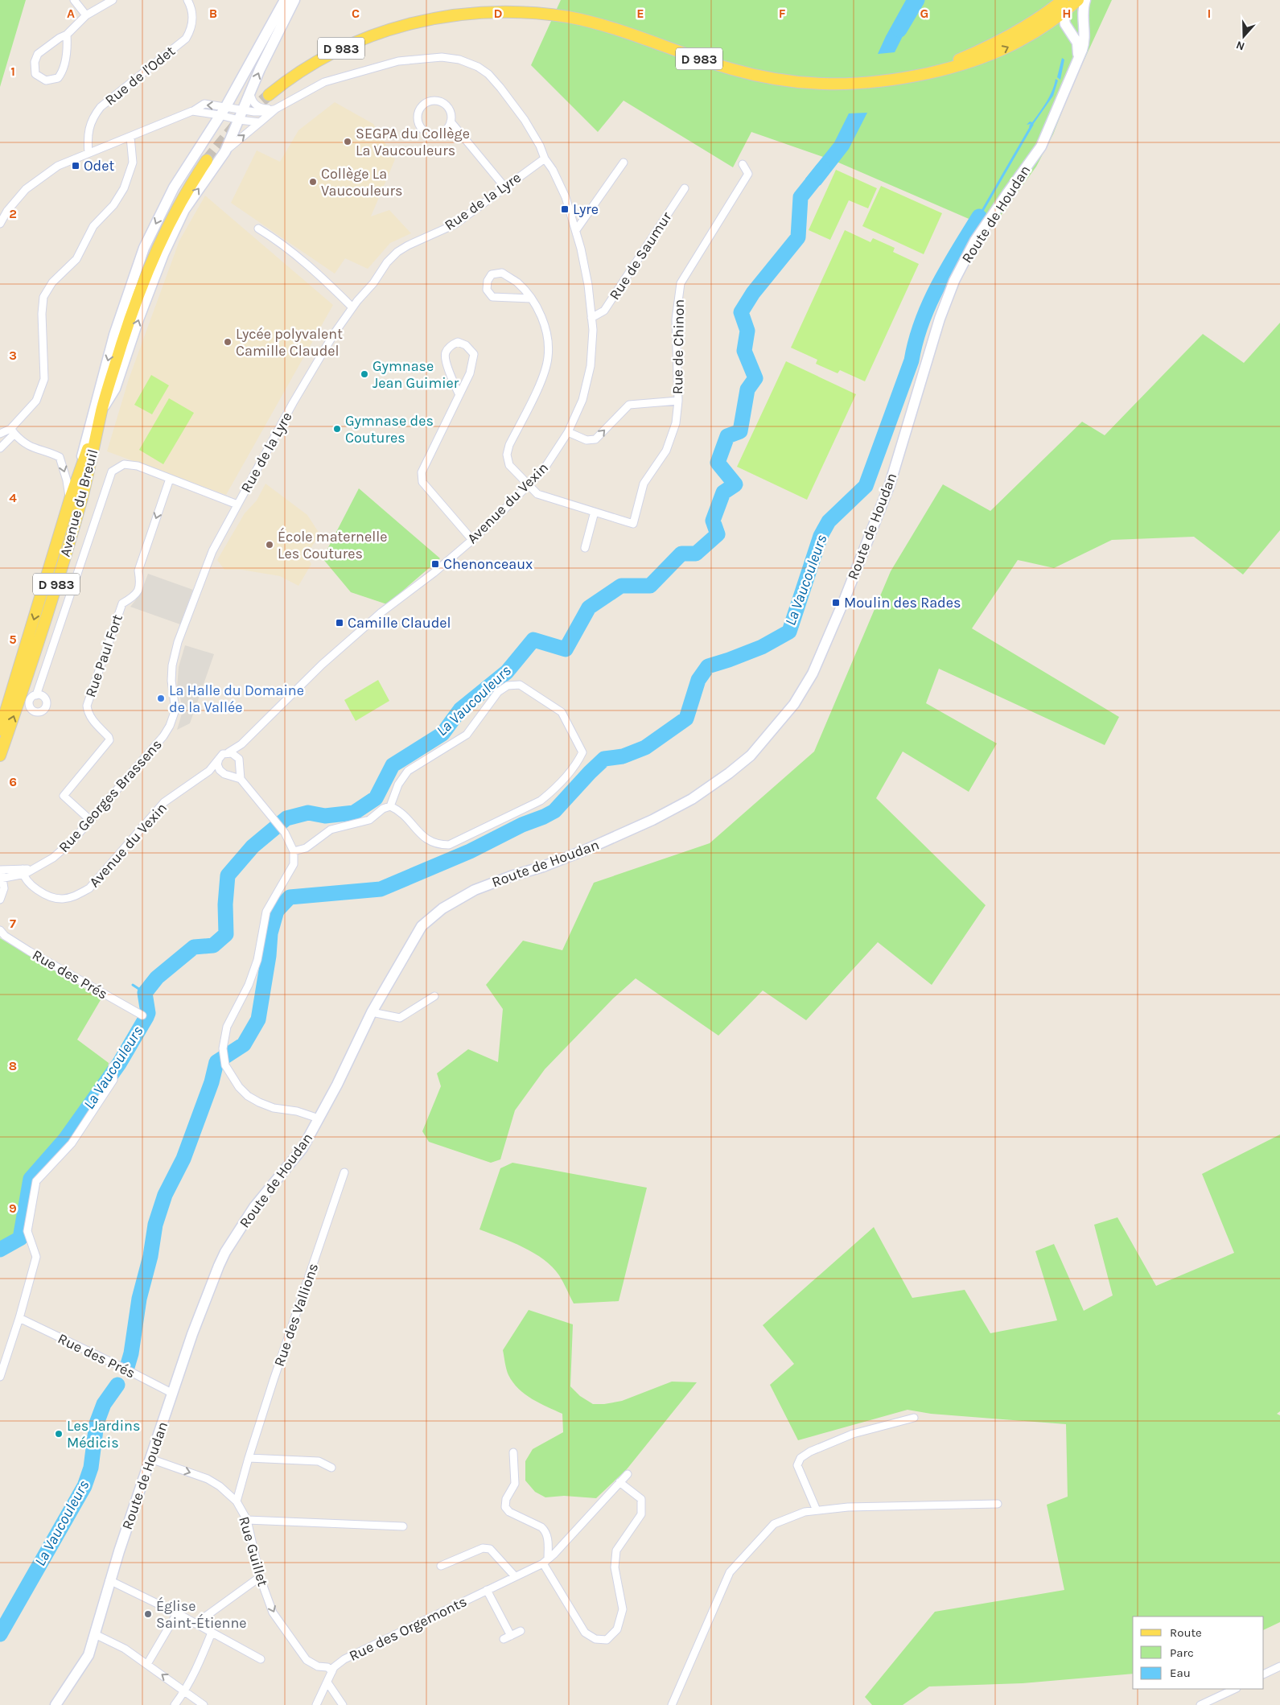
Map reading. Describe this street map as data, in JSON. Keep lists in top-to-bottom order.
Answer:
{
  "streets": {
    "main road": ["D 983", "Avenue du Breuil"],
    "street": [
      "Rue de l'Odet",
      "Rue de la Lyre",
      "Route de Houdan",
      "Rue de Saumur",
      "Rue de Chinon",
      "Avenue du Vexin",
      "Rue Paul Fort",
      "Rue Georges Brassens",
      "Rue des Prés",
      "Rue des Vallions",
      "Rue Guillet",
      "Rue des Orgemonts"
    ]
  },
  "crossings": [
    ["D 983", "Route de Houdan"],
    ["Rue de la Lyre", "Avenue du Vexin"],
    ["Rue de la Lyre", "Rue Georges Brassens"],
    ["Route de Houdan", "Rue des Prés"],
    ["Route de Houdan", "Rue Guillet"],
    ["Rue de Saumur", "Avenue du Vexin"],
    ["Rue de Chinon", "Avenue du Vexin"],
    ["Avenue du Vexin", "Rue Georges Brassens"],
    ["Rue Paul Fort", "Rue Georges Brassens"],
    ["Rue des Vallions", "Rue Guillet"],
    ["Rue Guillet", "Rue des Orgemonts"]
  ],
  "one_way": ["Rue Paul Fort", "Rue Guillet"],
  "water": ["La Vaucouleurs"],
  "places": {
    "other": [
      "SEGPA du Collège La Vaucouleurs",
      "Collège La Vaucouleurs",
      "Lycée polyvalent Camille Claudel",
      "Gymnase Jean Guimier",
      "Gymnase des Coutures",
      "École maternelle Les Coutures",
      "La Halle du Domaine de la Vallée",
      "Les Jardins Médicis",
      "Église Saint-Étienne"
    ],
    "transit": [
      "Odet",
      "Lyre",
      "Chenonceaux",
      "Moulin des Rades",
      "Camille Claudel"
    ]
  },
  "legend": ["Route", "Parc", "Eau"],
  "north": "bottom",
  "grid": {
    "columns": [
      "A",
      "B",
      "C",
      "D",
      "E",
      "F",
      "G",
      "H",
      "I"
    ],
    "rows": [
      "1",
      "2",
      "3",
      "4",
      "5",
      "6",
      "7",
      "8",
      "9"
    ]
  }
}
